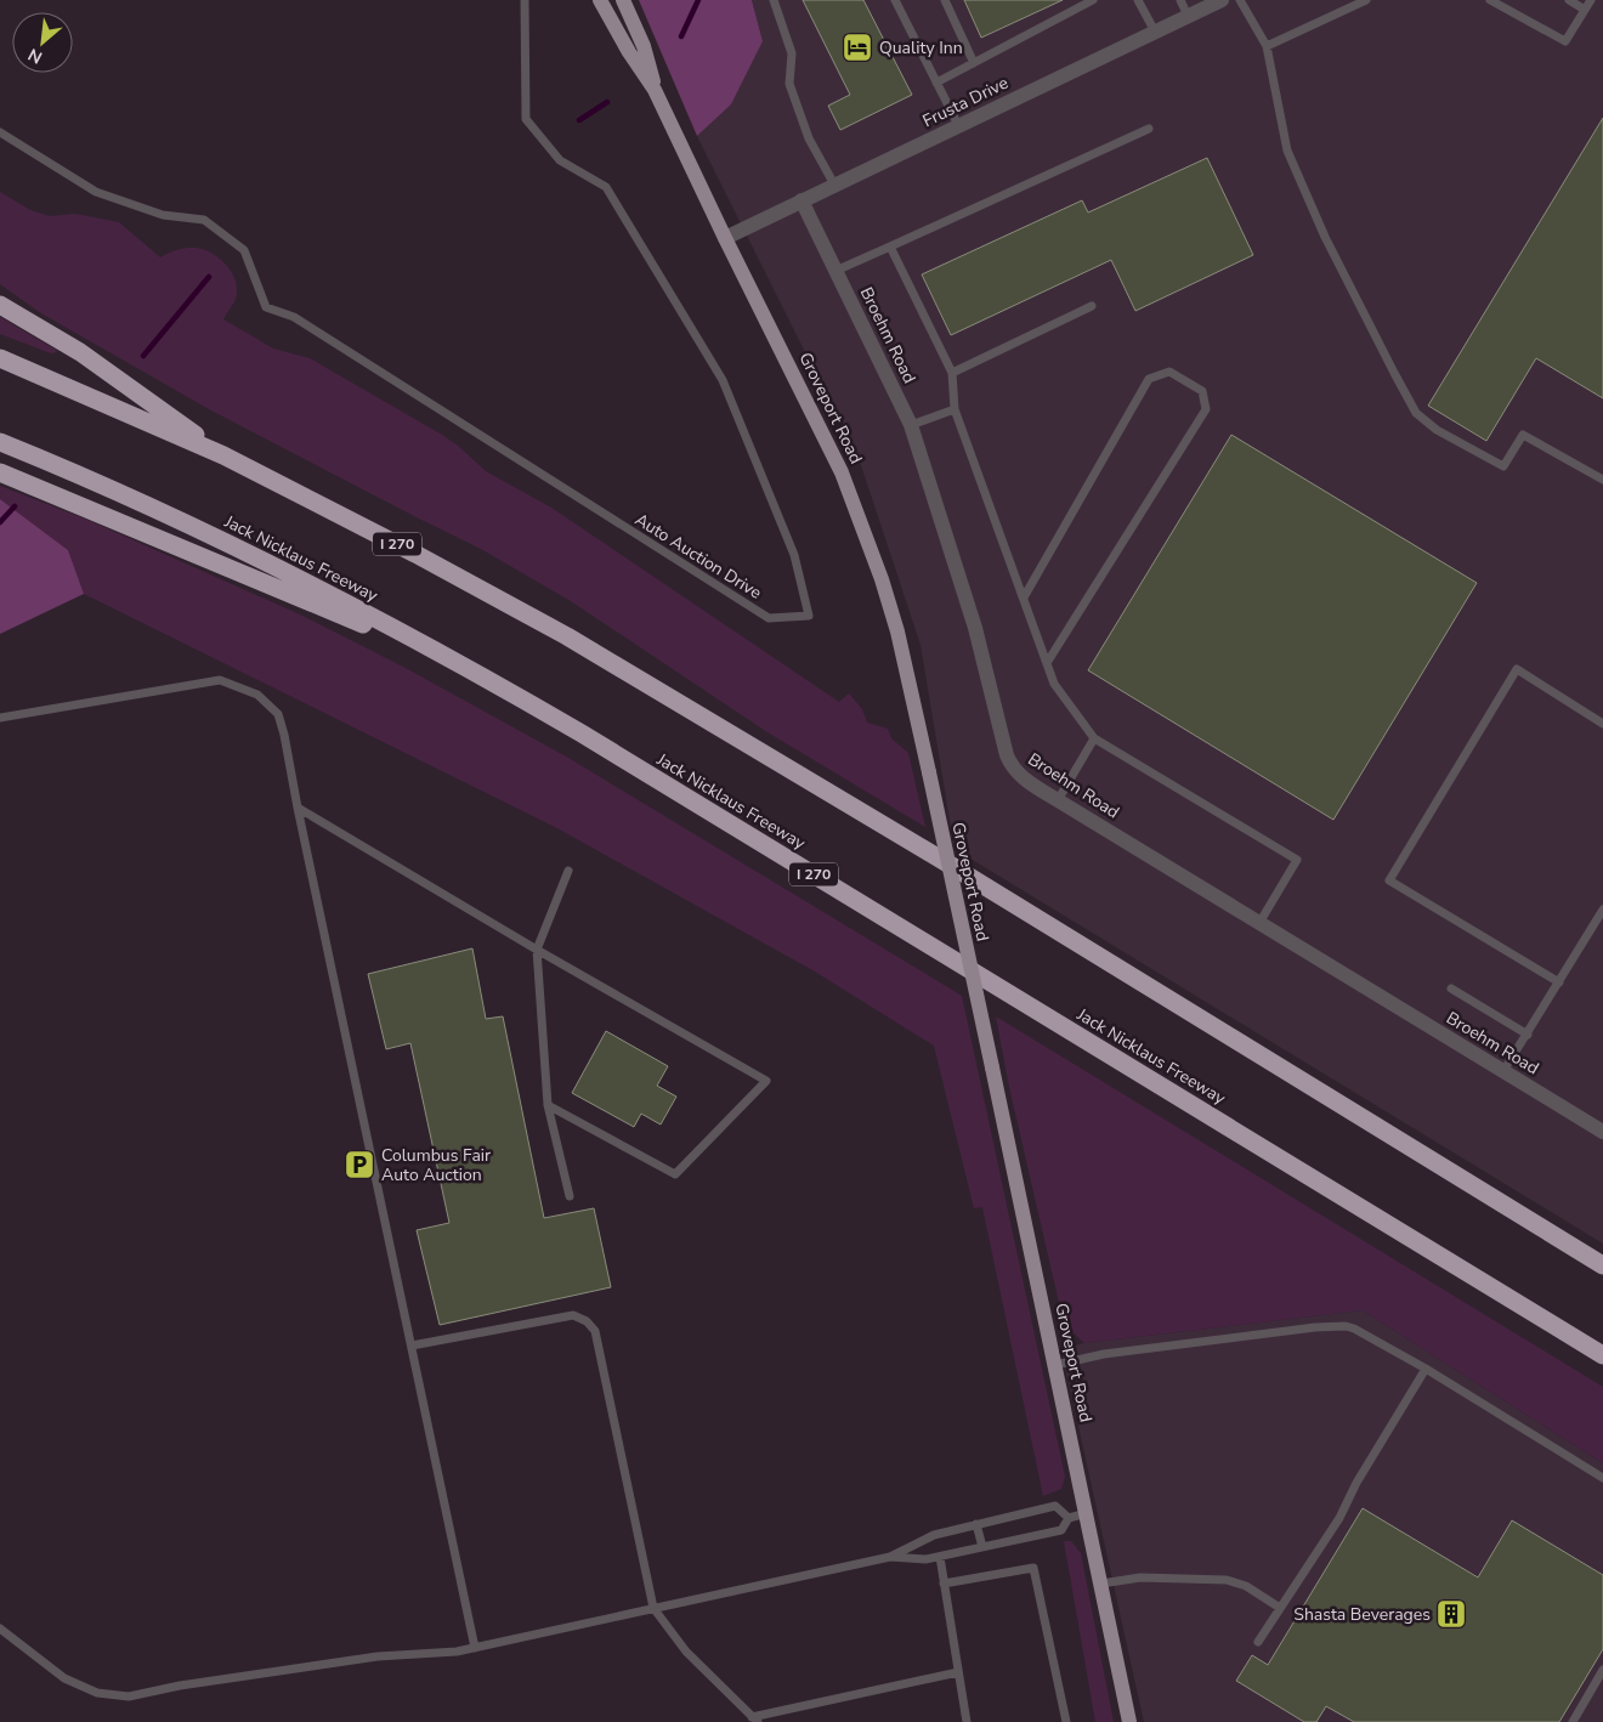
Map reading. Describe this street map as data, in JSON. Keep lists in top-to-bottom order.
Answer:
{
  "streets": {
    "highway": ["I 270", "Jack Nicklaus Freeway"],
    "main road": ["Groveport Road"],
    "street": ["Frusta Drive", "Broehm Road"],
    "lane": ["Auto Auction Drive"]
  },
  "crossings": [
    ["Frusta Drive", "Broehm Road"],
    ["Frusta Drive", "Groveport Road"]
  ],
  "places": {
    "hotel": ["Quality Inn"],
    "parking": ["Columbus Fair Auto Auction"],
    "building": ["Shasta Beverages"]
  },
  "north": "bottom left"
}
